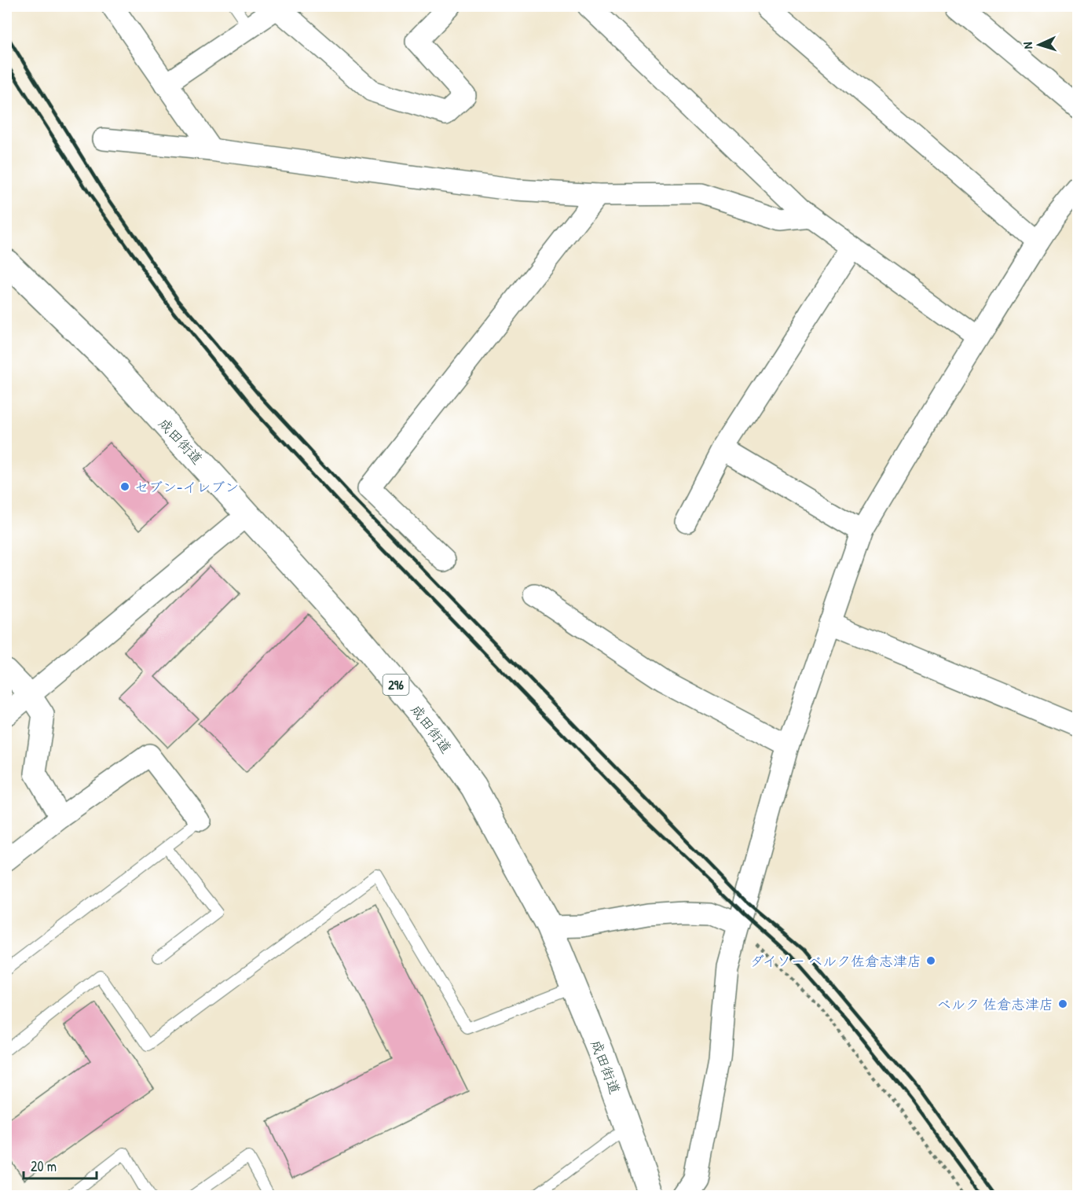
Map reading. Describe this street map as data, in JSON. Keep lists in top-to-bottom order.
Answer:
{
  "streets": {
    "highway": ["成田街道", "296"]
  },
  "places": ["セブン-イレブン", "ダイソー ベルク佐倉志津店", "ベルク 佐倉志津店"],
  "scale_bar": "20 m",
  "north": "left"
}
